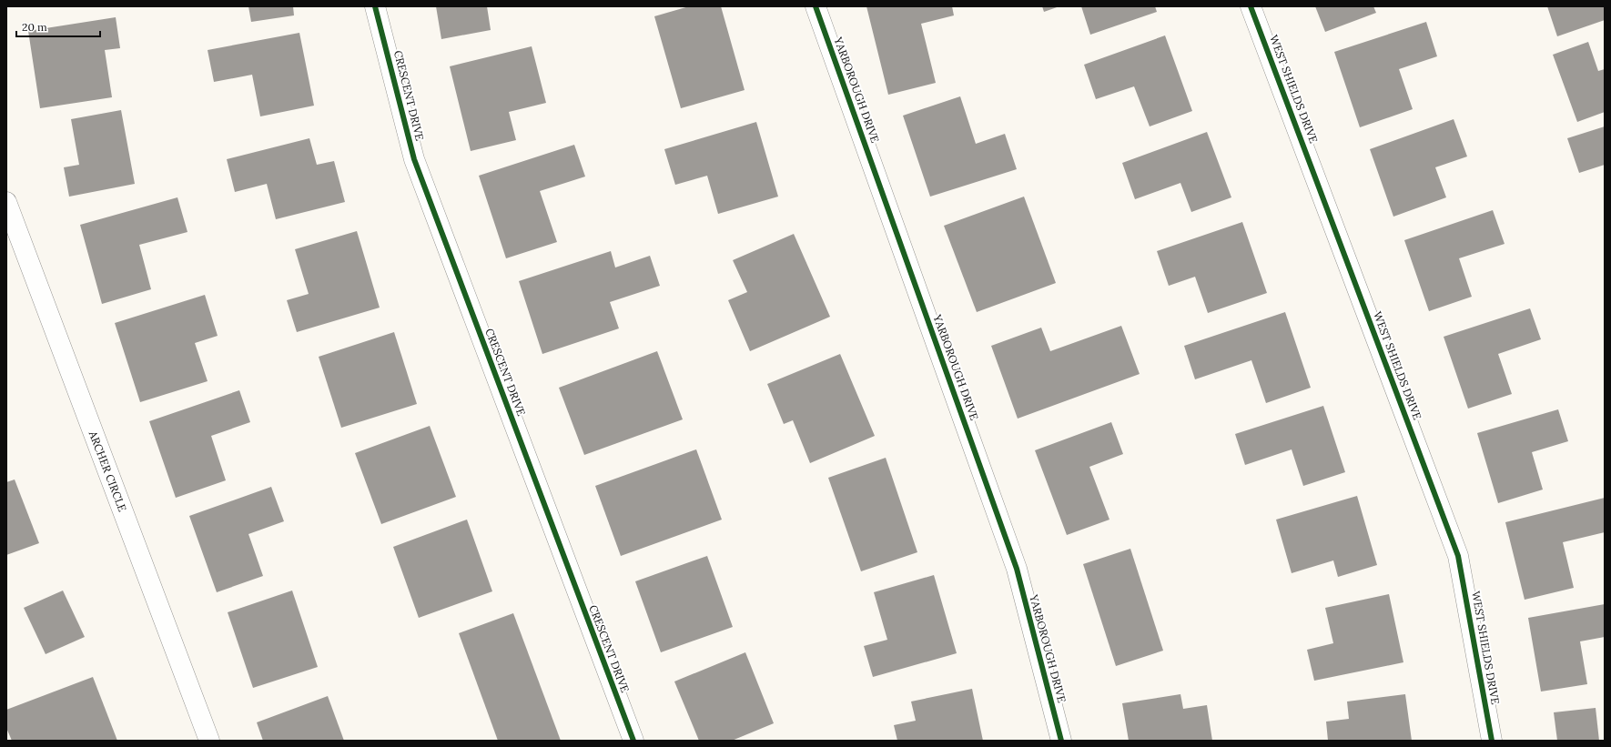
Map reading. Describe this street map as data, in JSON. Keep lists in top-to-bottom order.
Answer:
{
  "streets": {
    "street": [
      "WEST SHIELDS DRIVE",
      "YARBOROUGH DRIVE",
      "CRESCENT DRIVE",
      "ARCHER CIRCLE"
    ]
  },
  "scale_bar": "20 m"
}
